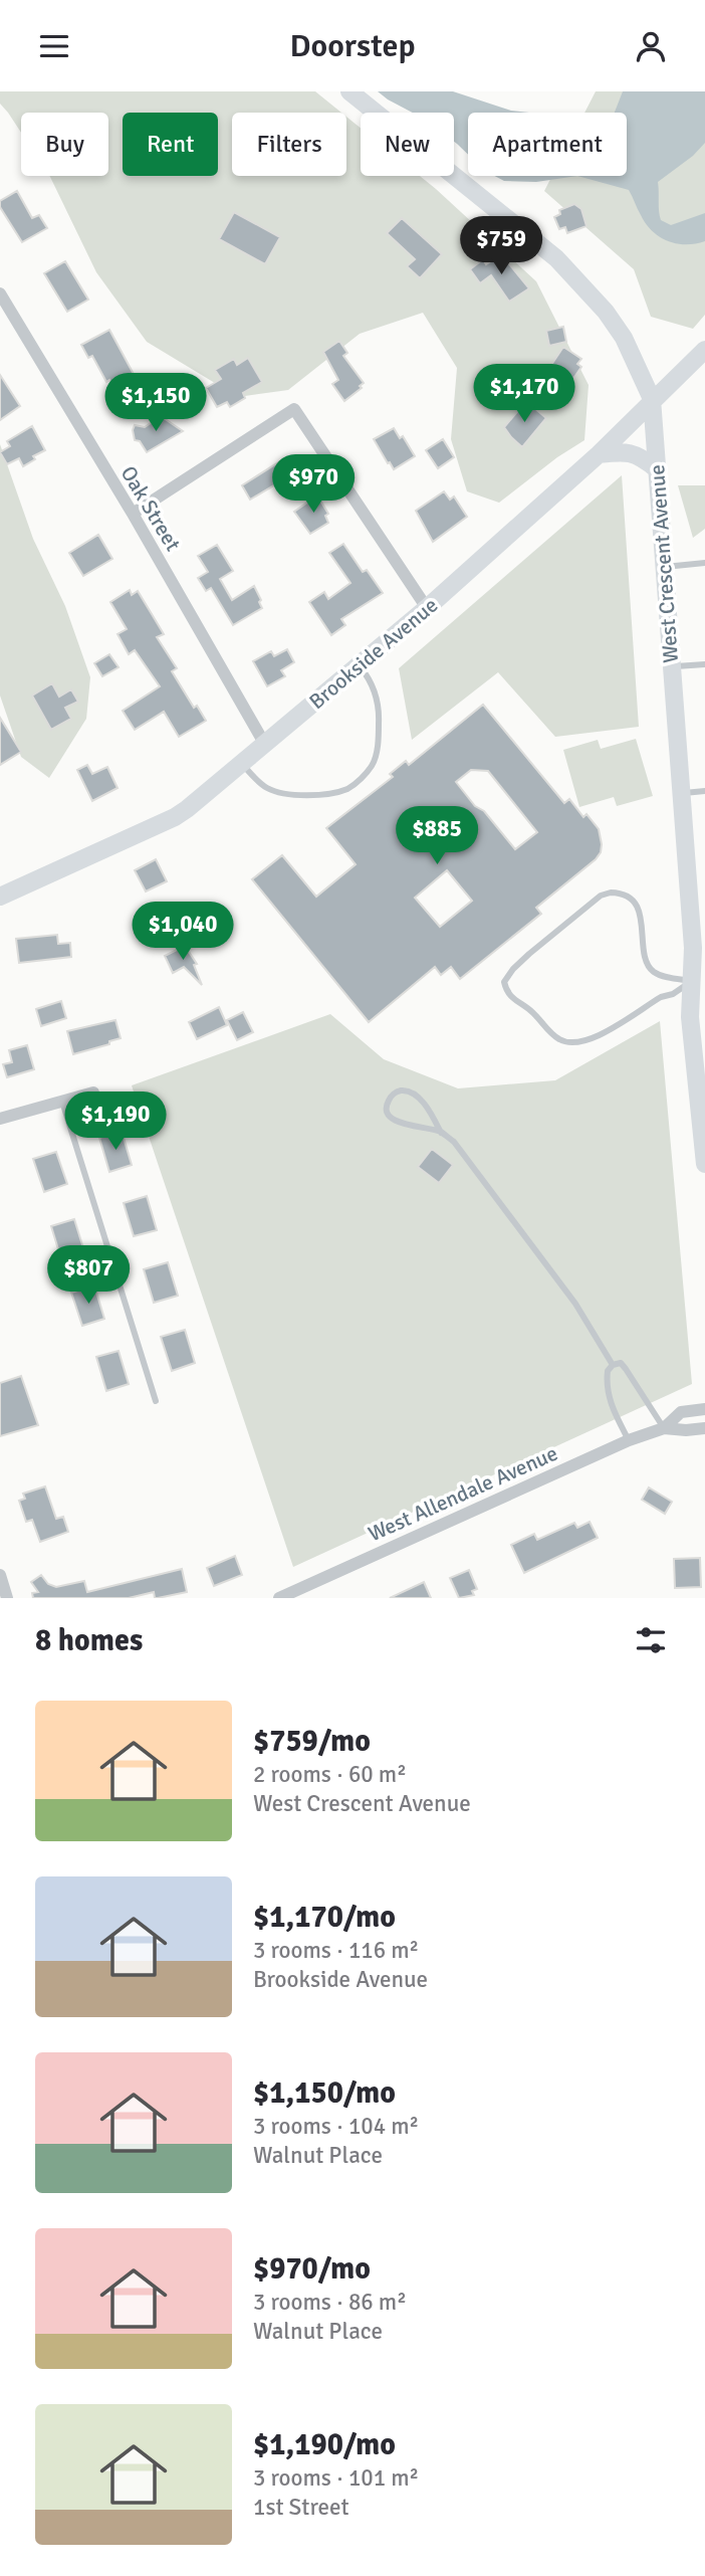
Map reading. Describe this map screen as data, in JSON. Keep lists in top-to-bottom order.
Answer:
{
  "streets": {
    "main road": ["West Crescent Avenue", "Brookside Avenue"],
    "street": ["Oak Street", "West Allendale Avenue"]
  },
  "crossings": [
    ["Oak Street", "Brookside Avenue"],
    ["West Crescent Avenue", "Brookside Avenue"]
  ],
  "page": {
    "header": "Doorstep",
    "chip": [
      "Buy",
      "Rent",
      "Filters",
      "New",
      "Apartment"
    ],
    "price": [
      "$759",
      "$1,170",
      "$1,150",
      "$970",
      "$885",
      "$1,040",
      "$1,190",
      "$807"
    ],
    "heading": "8 homes",
    "list": [
      {
        "name": "$759/mo",
        "note": "2 rooms · 60 m² · West Crescent Avenue"
      },
      {
        "name": "$1,170/mo",
        "note": "3 rooms · 116 m² · Brookside Avenue"
      },
      {
        "name": "$1,150/mo",
        "note": "3 rooms · 104 m² · Walnut Place"
      },
      {
        "name": "$970/mo",
        "note": "3 rooms · 86 m² · Walnut Place"
      },
      {
        "name": "$1,190/mo",
        "note": "3 rooms · 101 m² · 1st Street"
      }
    ]
  }
}
